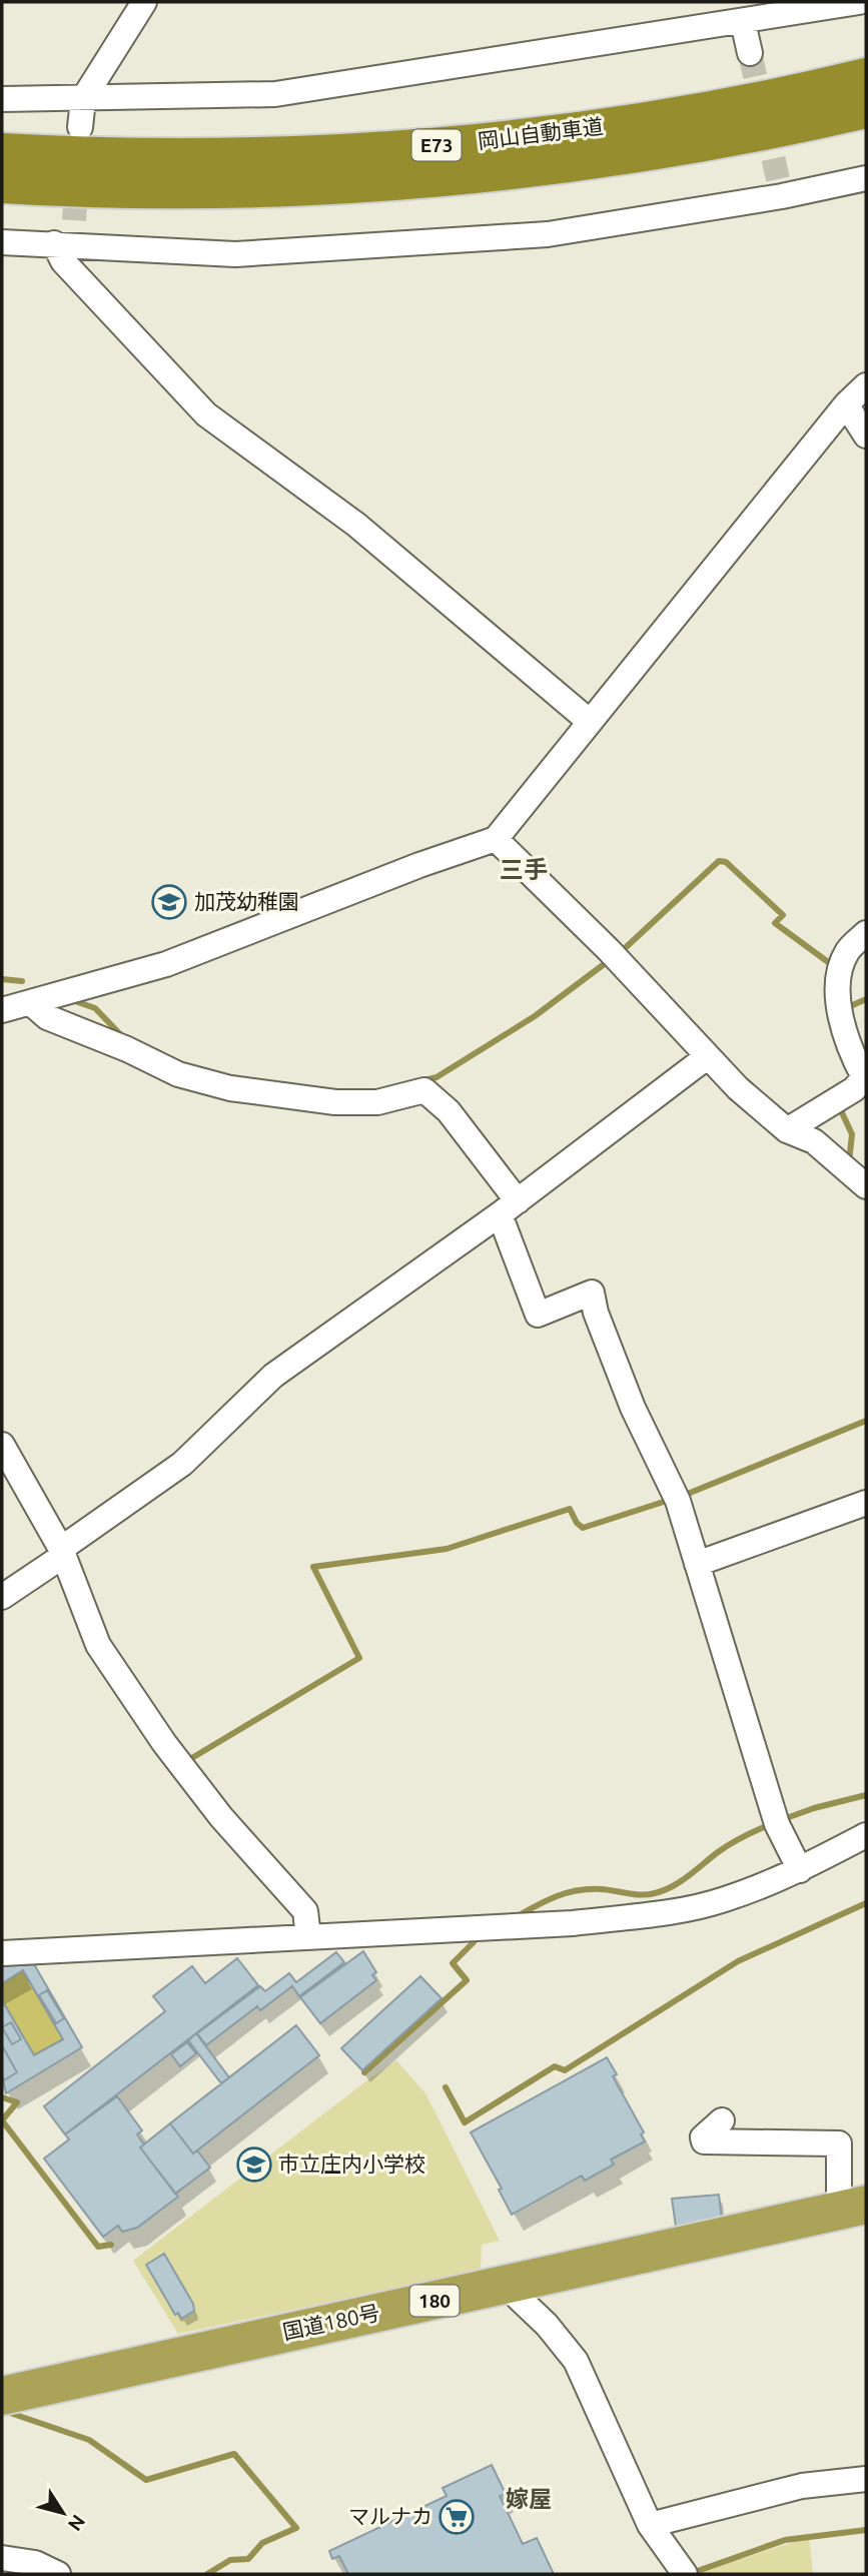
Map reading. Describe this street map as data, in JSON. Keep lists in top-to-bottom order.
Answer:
{
  "streets": {
    "highway": [
      "岡山自動車道",
      "E73",
      "180",
      "国道180号"
    ]
  },
  "districts": ["三手", "嫁屋"],
  "places": {
    "school or university": ["加茂幼稚園", "市立庄内小学校"],
    "supermarket": ["マルナカ"]
  },
  "north": "bottom right"
}
